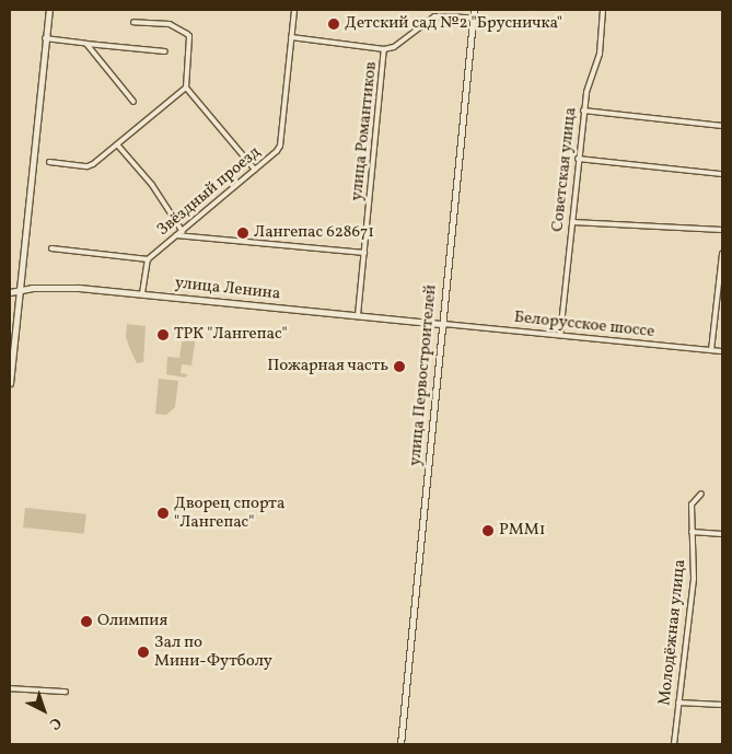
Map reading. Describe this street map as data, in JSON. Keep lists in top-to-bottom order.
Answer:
{
  "streets": {
    "street": [
      "улица Романтиков",
      "Советская улица",
      "Звёздный проезд",
      "улица Ленина",
      "Белорусское шоссе",
      "улица Первостроителей",
      "Молодёжная улица"
    ]
  },
  "crossings": [
    ["улица Романтиков", "улица Ленина"],
    ["улица Романтиков", "улица Первостроителей"],
    ["Советская улица", "Белорусское шоссе"],
    ["улица Ленина", "Белорусское шоссе"],
    ["улица Ленина", "улица Первостроителей"],
    ["Белорусское шоссе", "улица Первостроителей"]
  ],
  "places": [
    "Детский сад №2 \"Брусничка\"",
    "Лангепас 628671",
    "ТРК \"Лангепас\"",
    "Пожарная часть",
    "Дворец спорта \"Лангепас\"",
    "РММ1",
    "Олимпия",
    "Зал по Мини-Футболу"
  ],
  "north": "bottom right"
}
